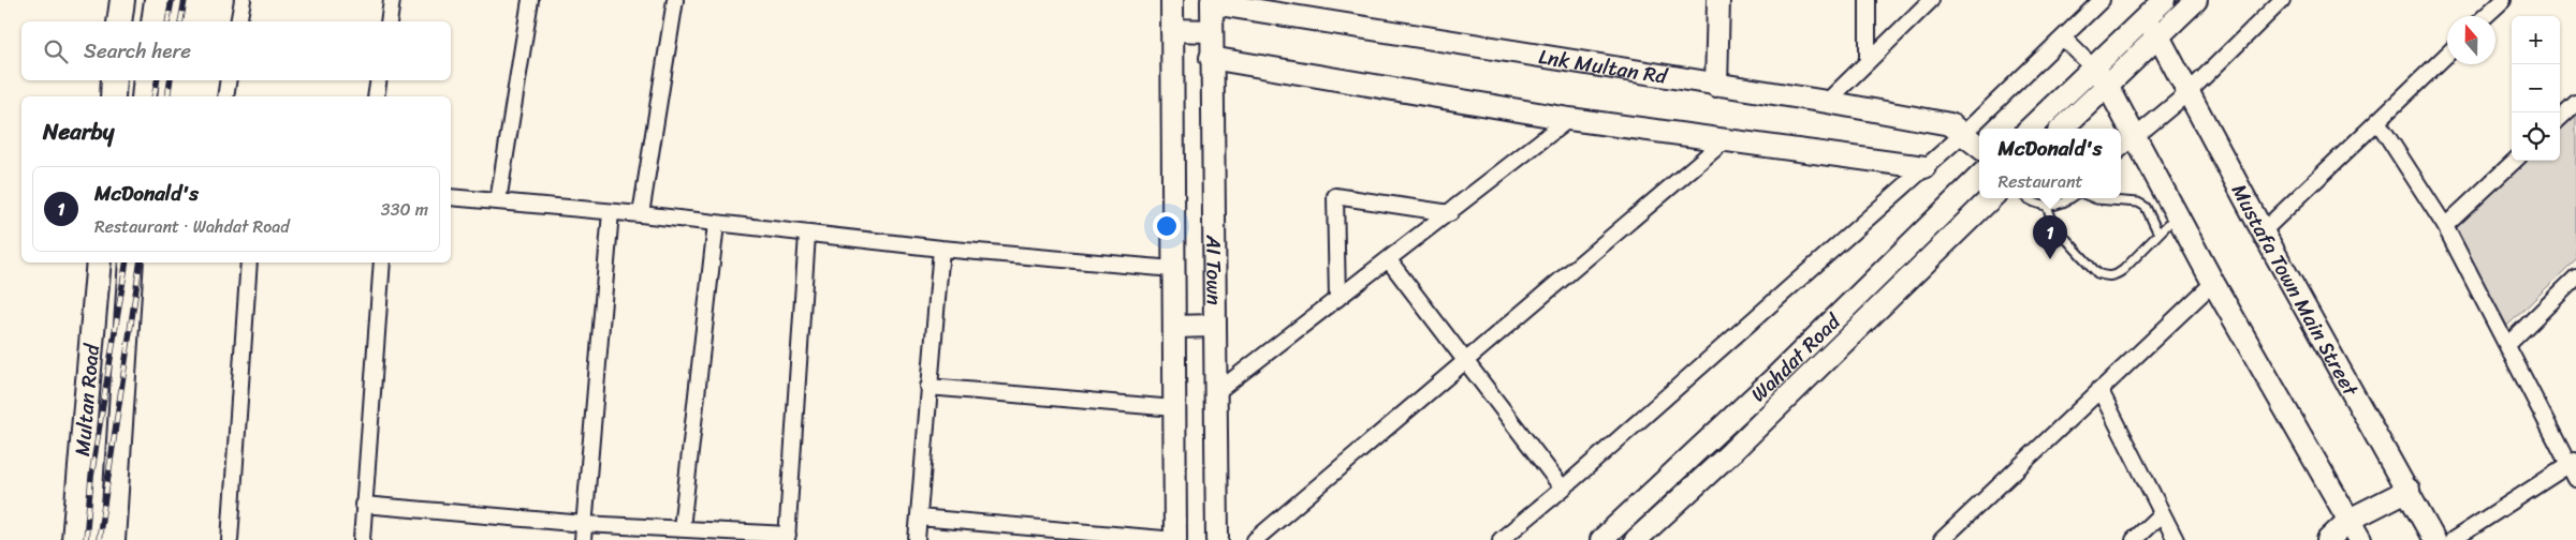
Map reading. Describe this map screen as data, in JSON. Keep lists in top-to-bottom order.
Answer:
{
  "streets": {
    "main road": ["Multan Road"],
    "street": [
      "Lnk Multan Rd",
      "AI Town",
      "Mustafa Town Main Street",
      "Wahdat Road"
    ]
  },
  "crossings": [
    ["Lnk Multan Rd", "AI Town"]
  ],
  "north": "top",
  "page": {
    "map_buttons": ["+", "−"],
    "search": "Search here",
    "heading": "Nearby",
    "popup": ["McDonald's", "Restaurant"],
    "list": [
      {
        "mark": "1",
        "name": "McDonald's",
        "note": "Restaurant · Wahdat Road",
        "value": "330 m"
      }
    ],
    "pins": "1"
  }
}
